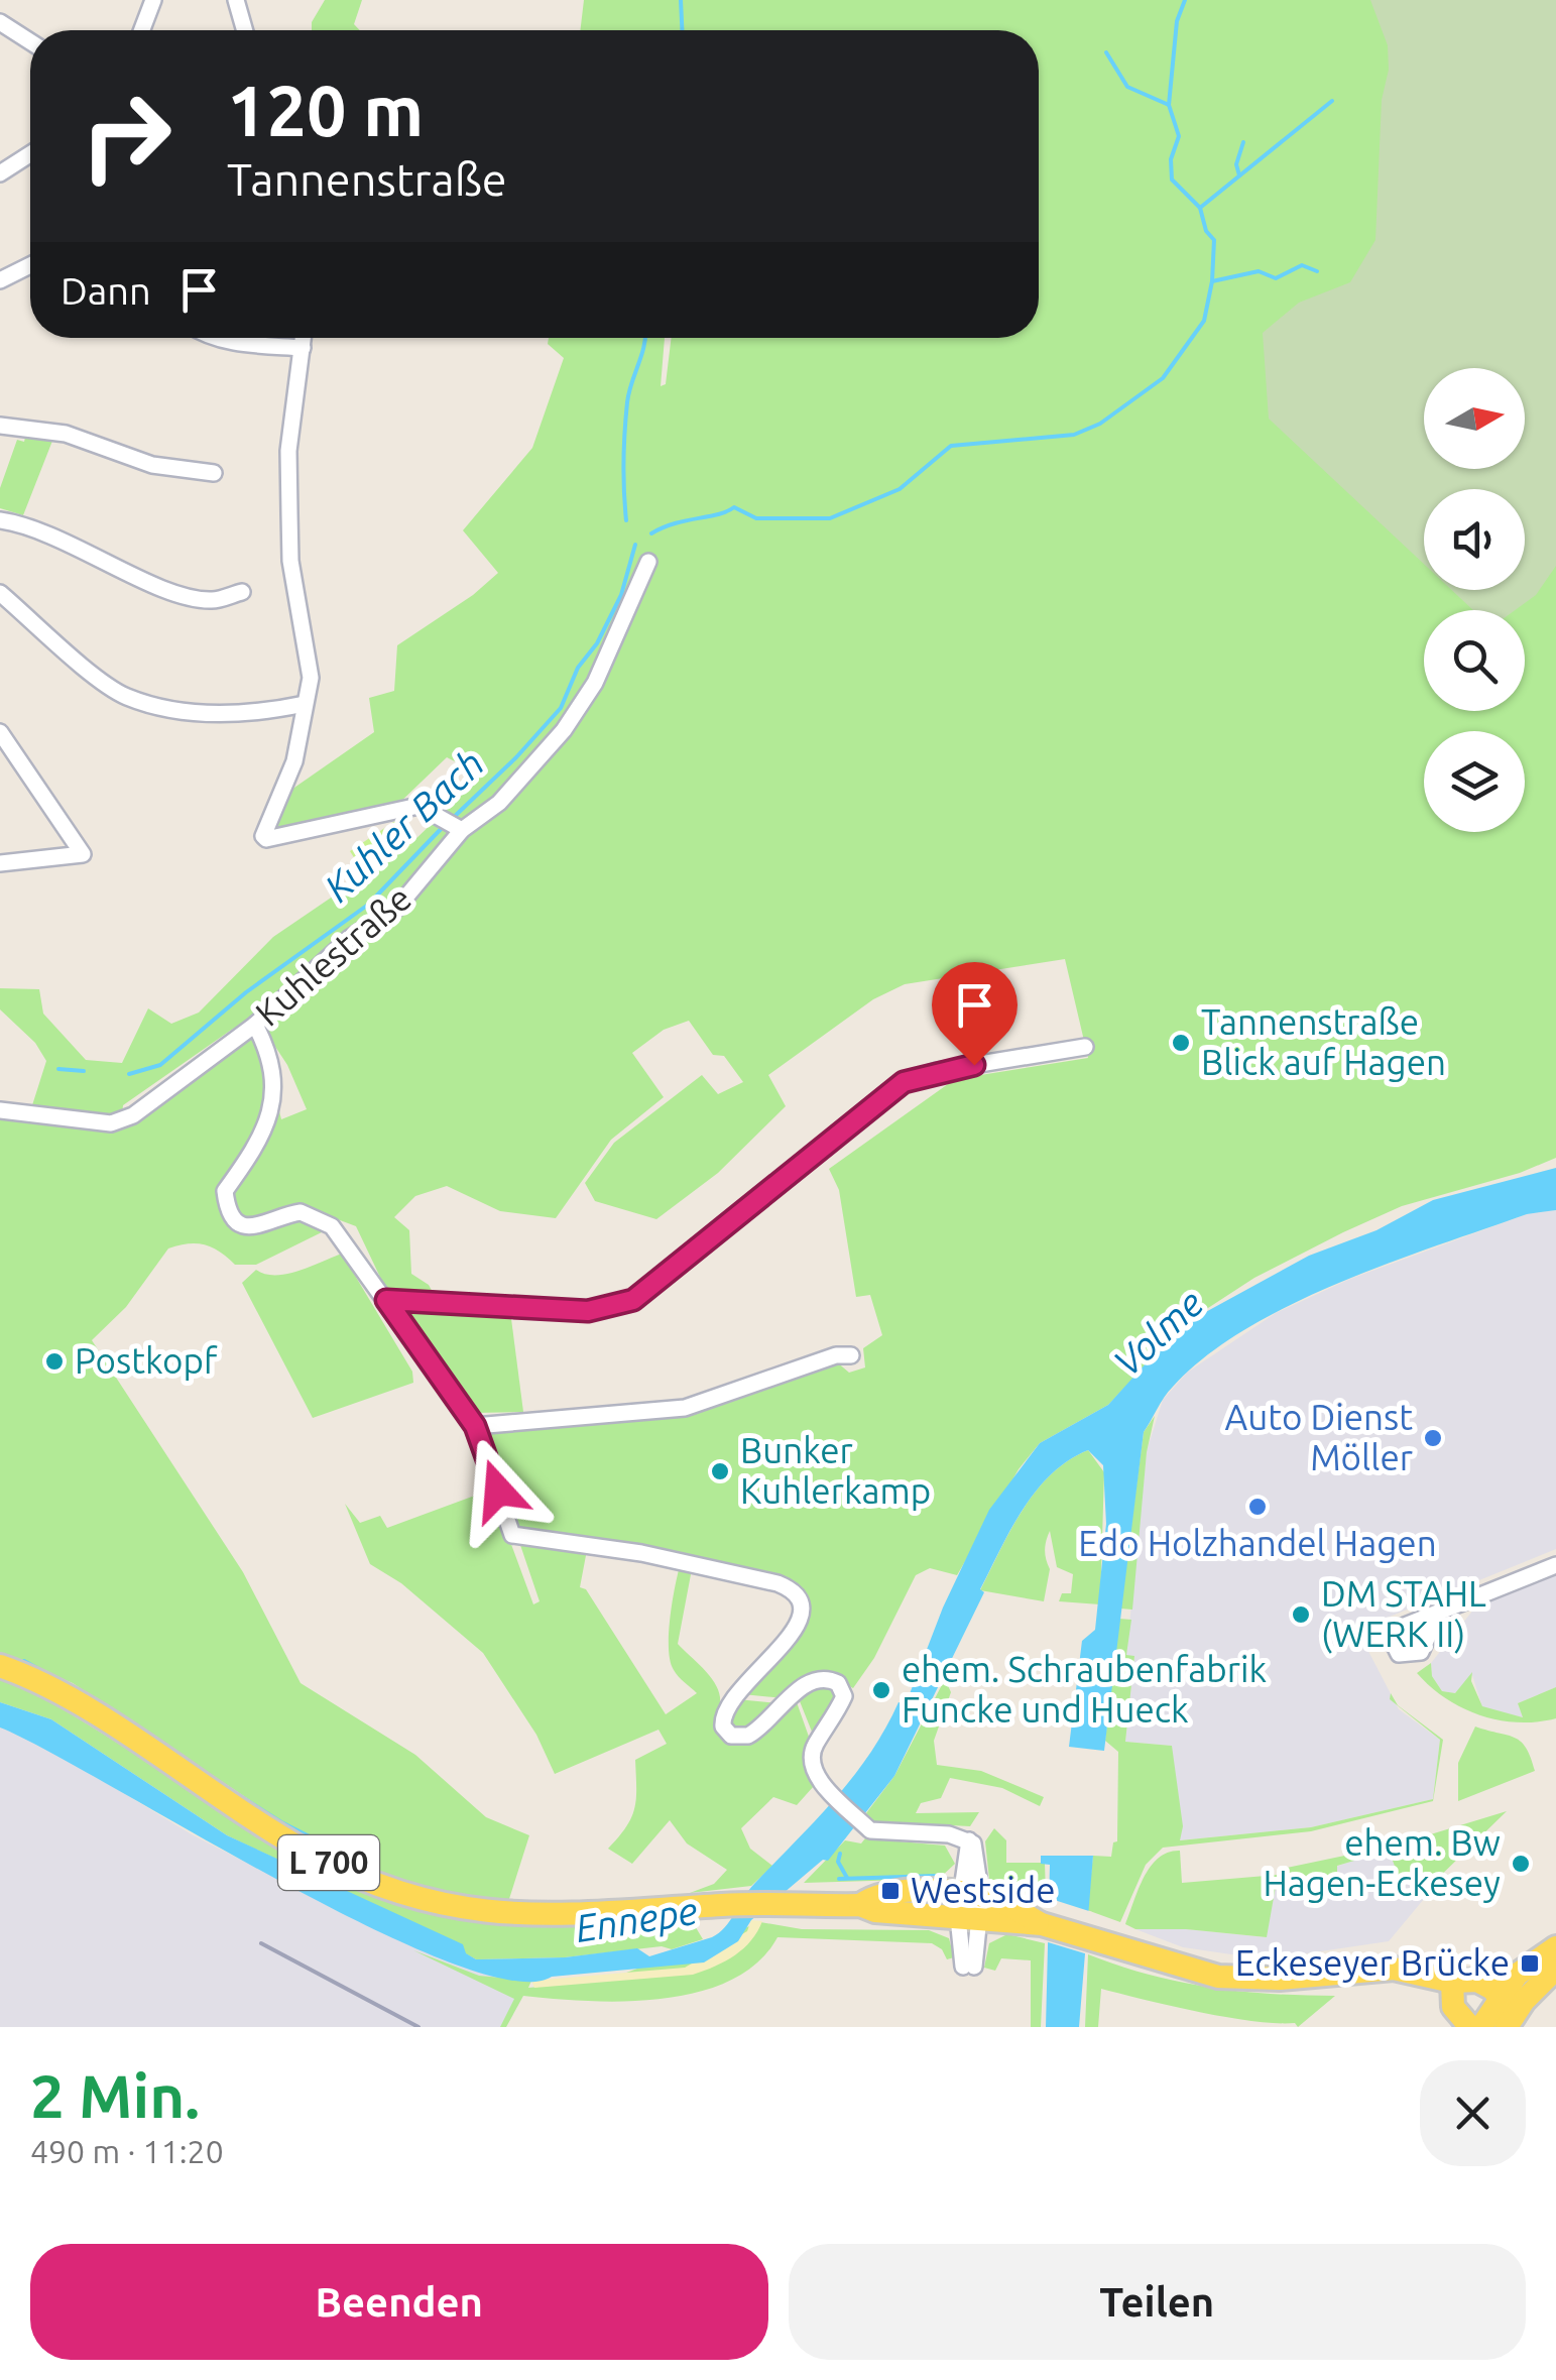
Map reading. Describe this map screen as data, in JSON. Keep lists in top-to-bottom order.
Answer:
{
  "streets": {
    "main road": ["L 700"],
    "street": ["Kuhlestraße"]
  },
  "water": ["Kuhler Bach", "Volme", "Ennepe"],
  "places": {
    "other": [
      "Tannenstraße Blick auf Hagen",
      "Postkopf",
      "Auto Dienst Möller",
      "Bunker Kuhlerkamp",
      "Edo Holzhandel Hagen",
      "DM STAHL (WERK II)",
      "ehem. Schraubenfabrik Funcke und Hueck",
      "ehem. Bw Hagen-Eckesey"
    ],
    "transit": ["Westside", "Eckeseyer Brücke"]
  },
  "north": "right",
  "page": {
    "turn": ["120 m", "Tannenstraße"],
    "then": "Dann",
    "heading": ["2 Min.", "490 m · 11:20"],
    "buttons": ["Beenden", "Teilen"]
  }
}
